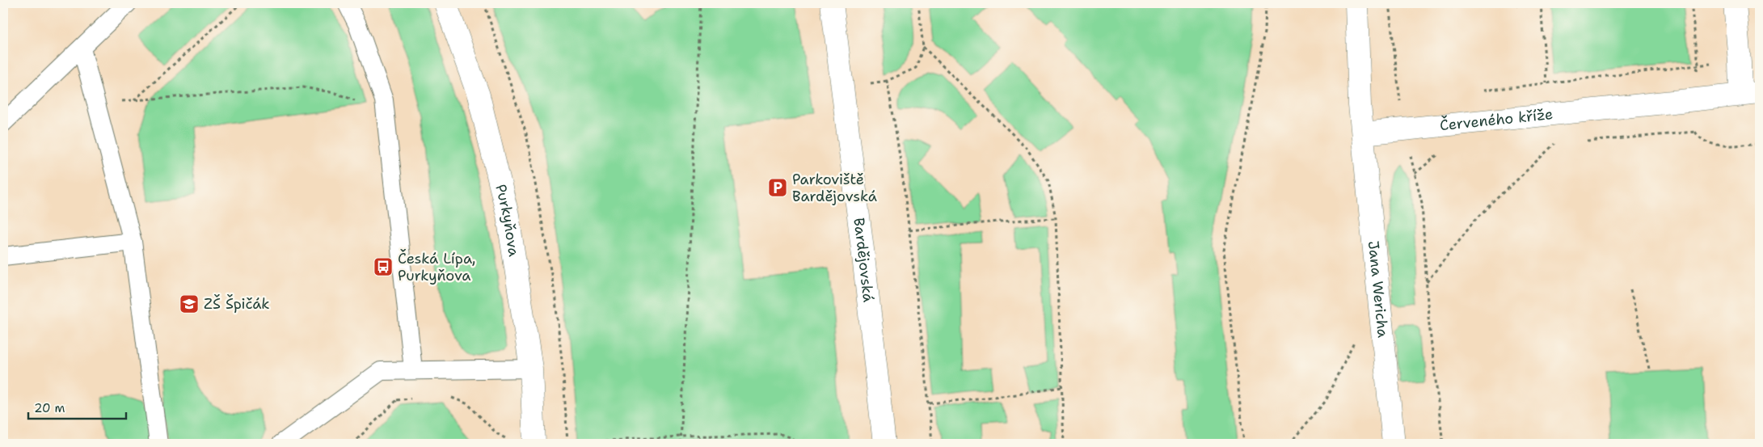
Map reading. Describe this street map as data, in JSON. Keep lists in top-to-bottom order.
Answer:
{
  "streets": {
    "street": [
      "Červeného kříže",
      "Purkyňova",
      "Bardějovská",
      "Jana Wericha"
    ]
  },
  "crossings": [
    ["Červeného kříže", "Jana Wericha"]
  ],
  "places": {
    "parking": ["Parkoviště Bardějovská"],
    "bus stop": ["Česká Lípa, Purkyňova"],
    "school or university": ["ZŠ Špičák"]
  },
  "scale_bar": "20 m"
}
